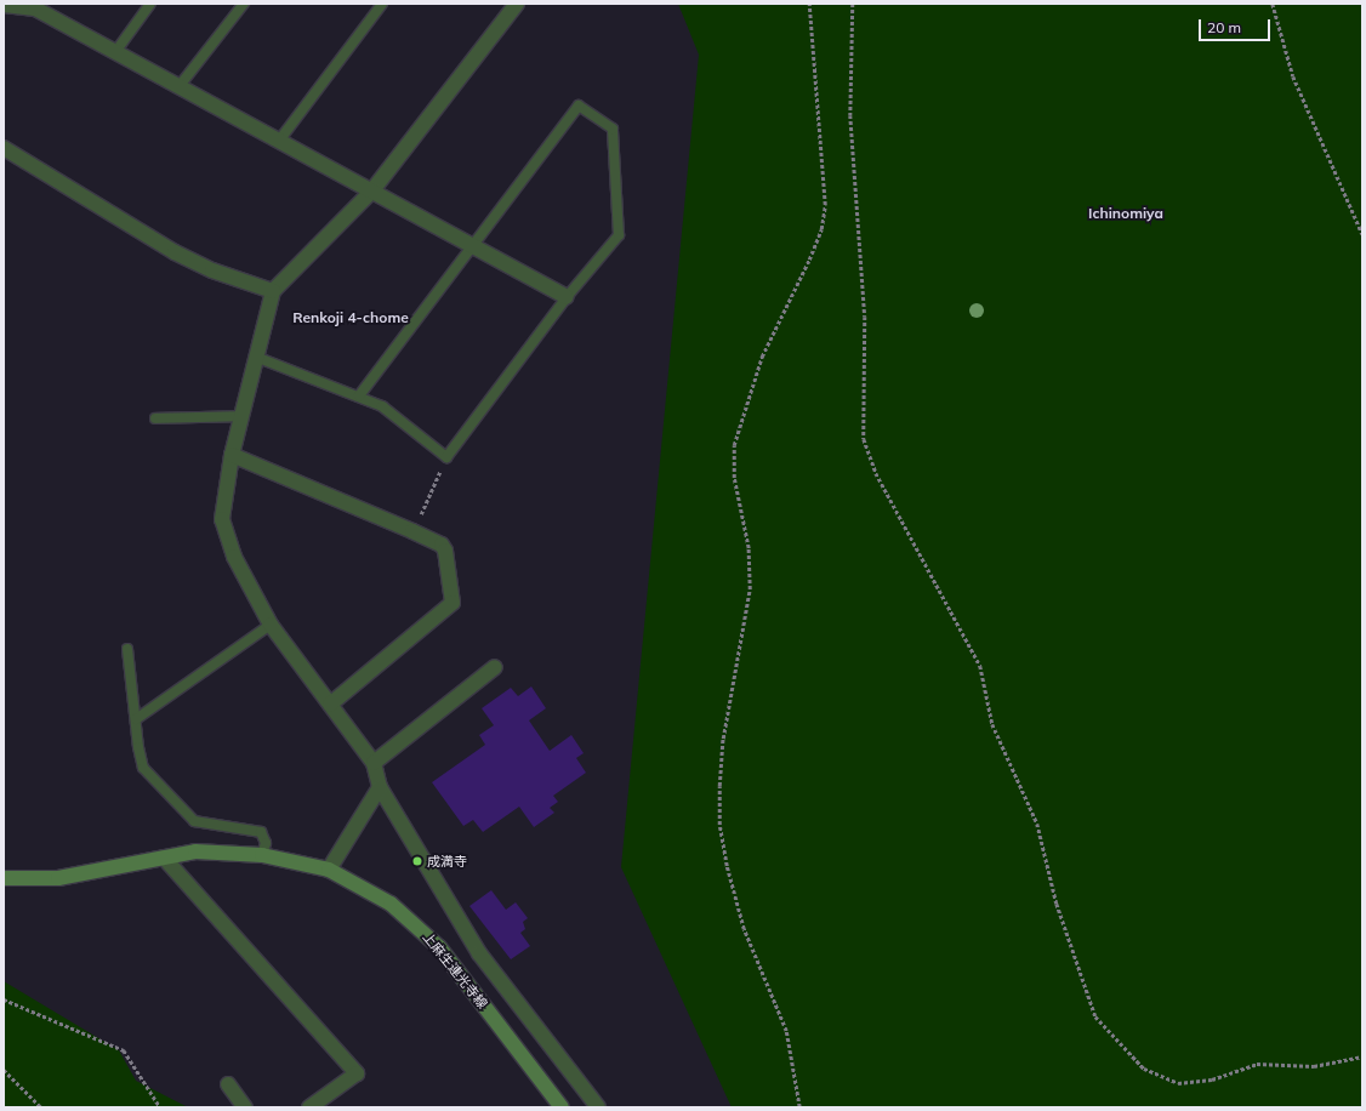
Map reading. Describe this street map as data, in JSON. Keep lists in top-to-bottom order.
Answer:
{
  "streets": {
    "main road": ["上麻生連光寺線"]
  },
  "districts": ["Ichinomiya", "Renkoji 4-chome"],
  "places": ["成満寺"],
  "scale_bar": "20 m"
}
